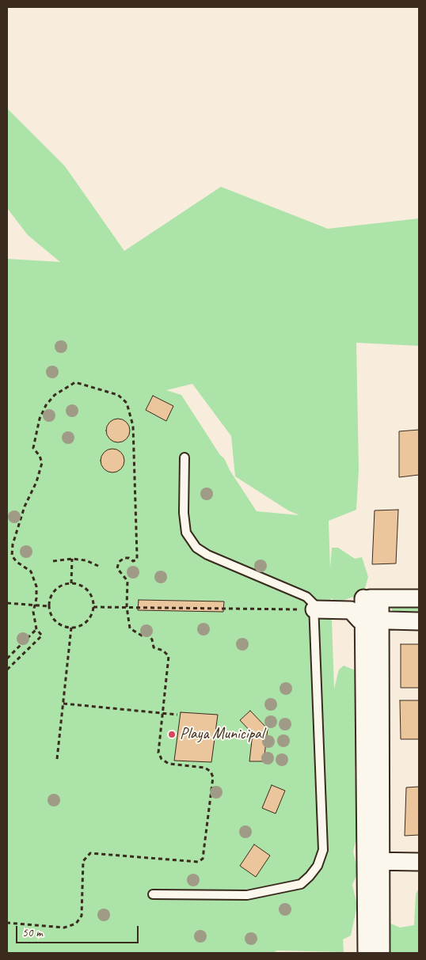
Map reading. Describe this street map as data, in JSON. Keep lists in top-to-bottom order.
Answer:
{
  "places": ["Playa Municipal"],
  "scale_bar": "50 m"
}
